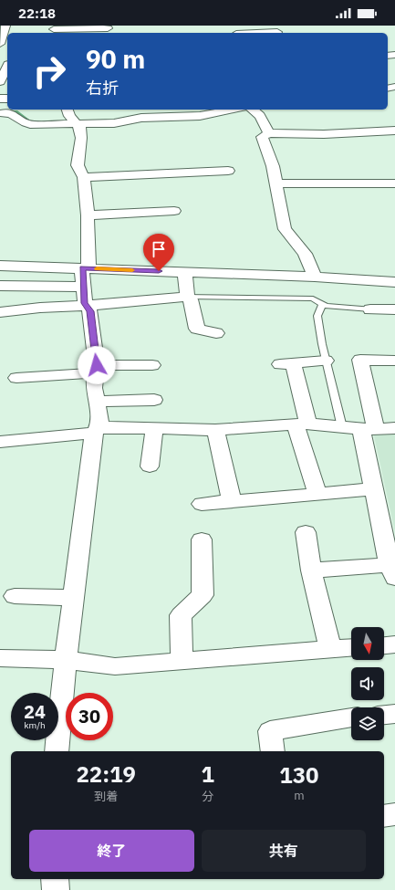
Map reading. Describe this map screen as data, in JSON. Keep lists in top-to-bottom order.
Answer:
{
  "north": "bottom",
  "page": {
    "status": "22:18",
    "turn": ["90 m", "右折"],
    "speed": "24 km/h",
    "limit": "30",
    "eta": [
      "22:19",
      "到着",
      "1",
      "分",
      "130",
      "m"
    ],
    "buttons": ["終了", "共有"]
  }
}
